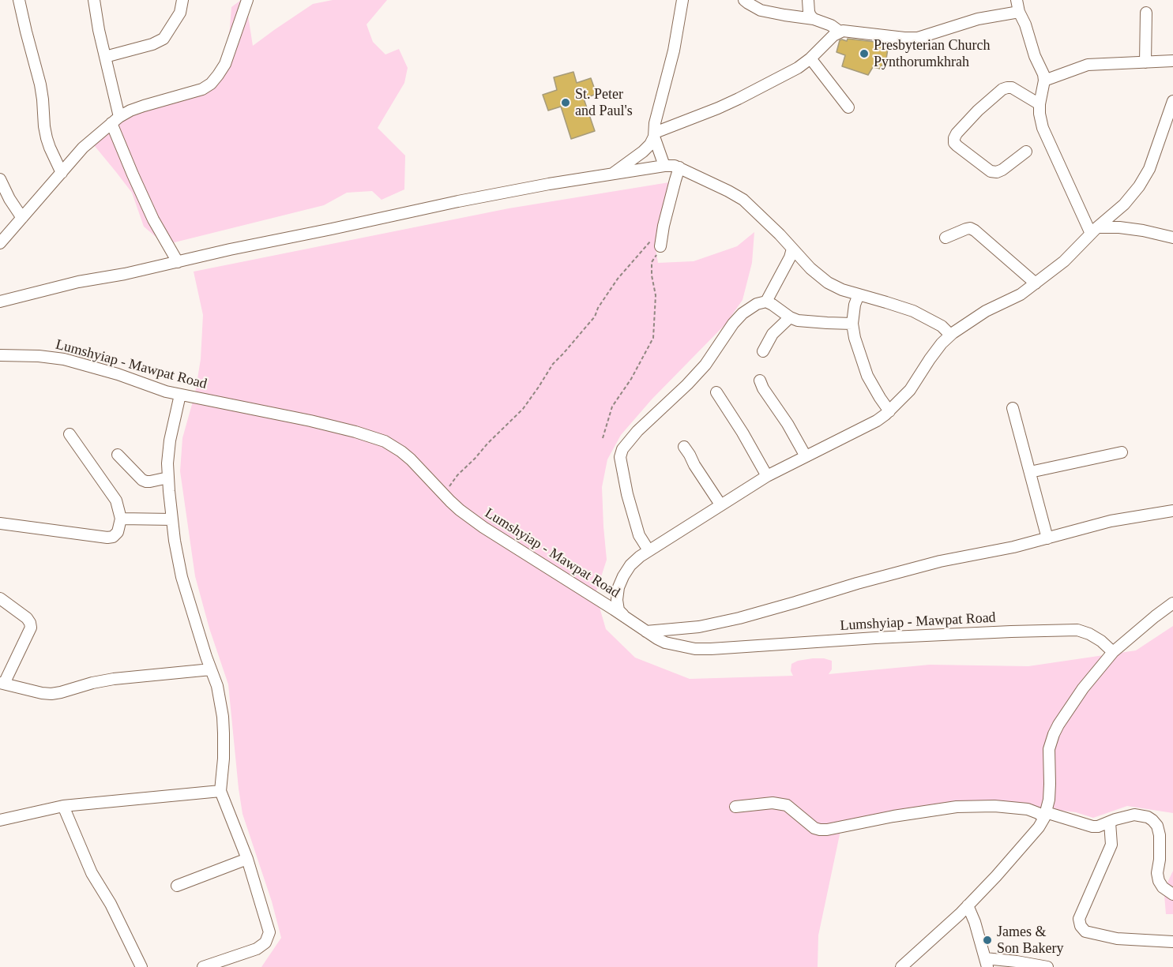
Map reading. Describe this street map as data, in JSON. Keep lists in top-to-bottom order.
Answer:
{
  "streets": {
    "street": ["Lumshyiap - Mawpat Road"]
  },
  "places": ["Presbyterian Church Pynthorumkhrah", "St. Peter and Paul's", "James & Son Bakery"]
}
